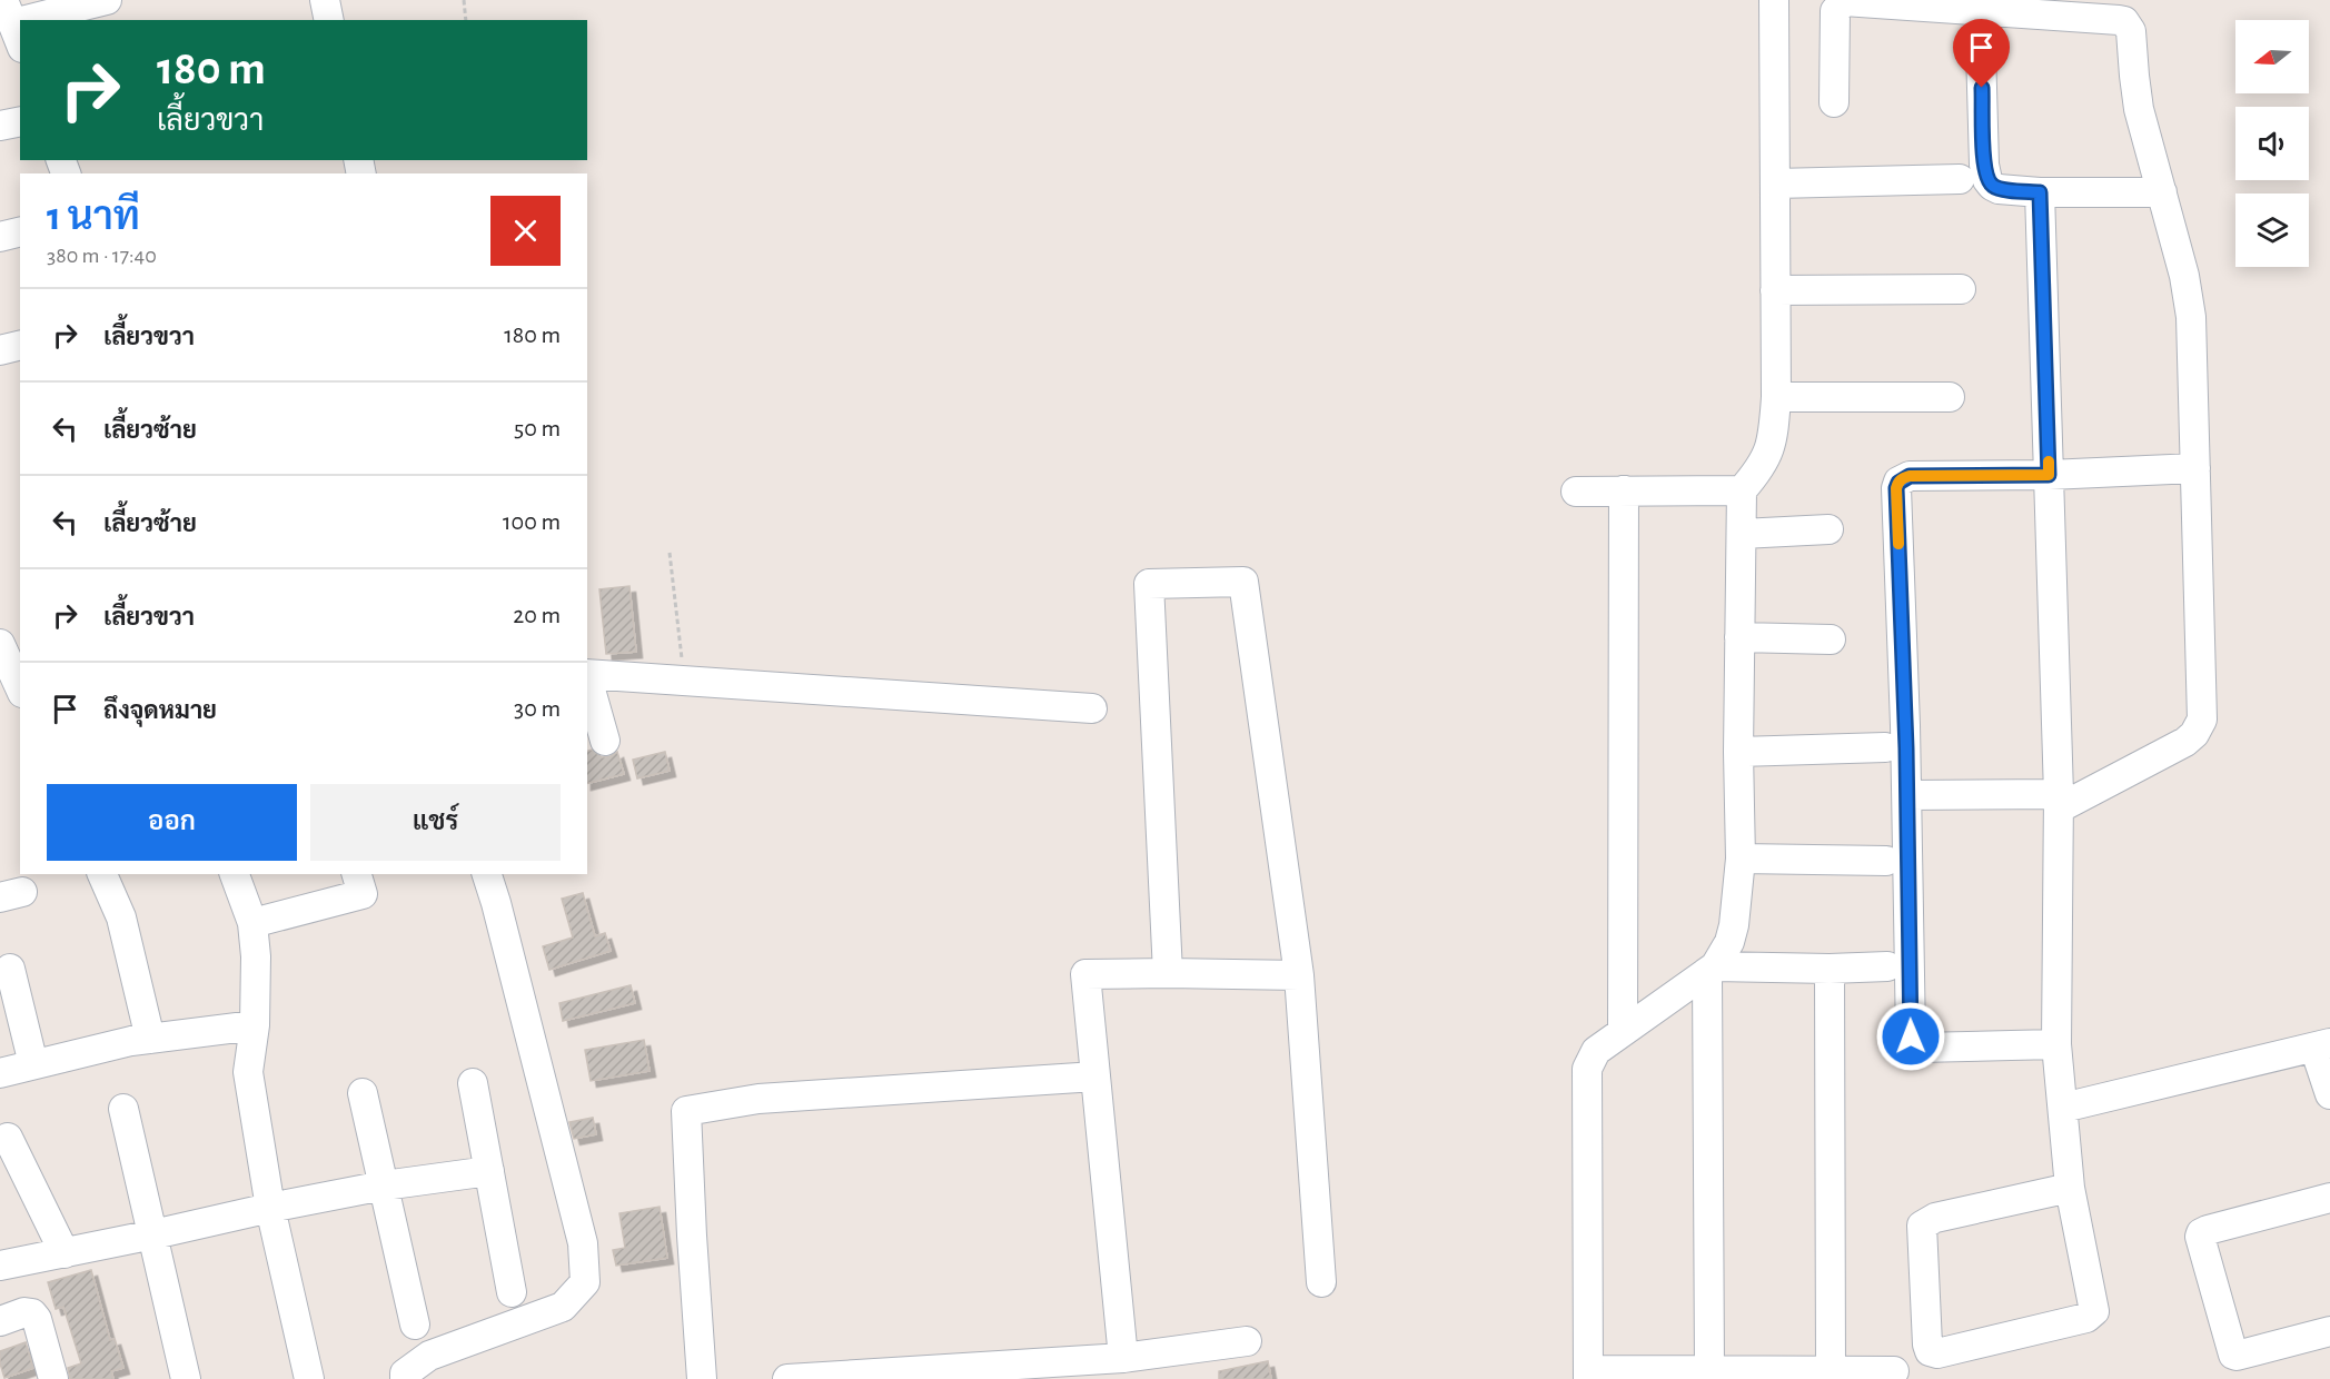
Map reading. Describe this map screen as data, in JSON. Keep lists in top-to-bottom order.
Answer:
{
  "north": "left",
  "page": {
    "turn": ["180 m", "เลี้ยวขวา"],
    "heading": ["1 นาที", "380 m · 17:40"],
    "list": [
      {
        "name": "เลี้ยวขวา",
        "value": "180 m"
      },
      {
        "name": "เลี้ยวซ้าย",
        "value": "50 m"
      },
      {
        "name": "เลี้ยวซ้าย",
        "value": "100 m"
      },
      {
        "name": "เลี้ยวขวา",
        "value": "20 m"
      },
      {
        "name": "ถึงจุดหมาย",
        "value": "30 m"
      }
    ],
    "buttons": ["ออก", "แชร์"]
  }
}
